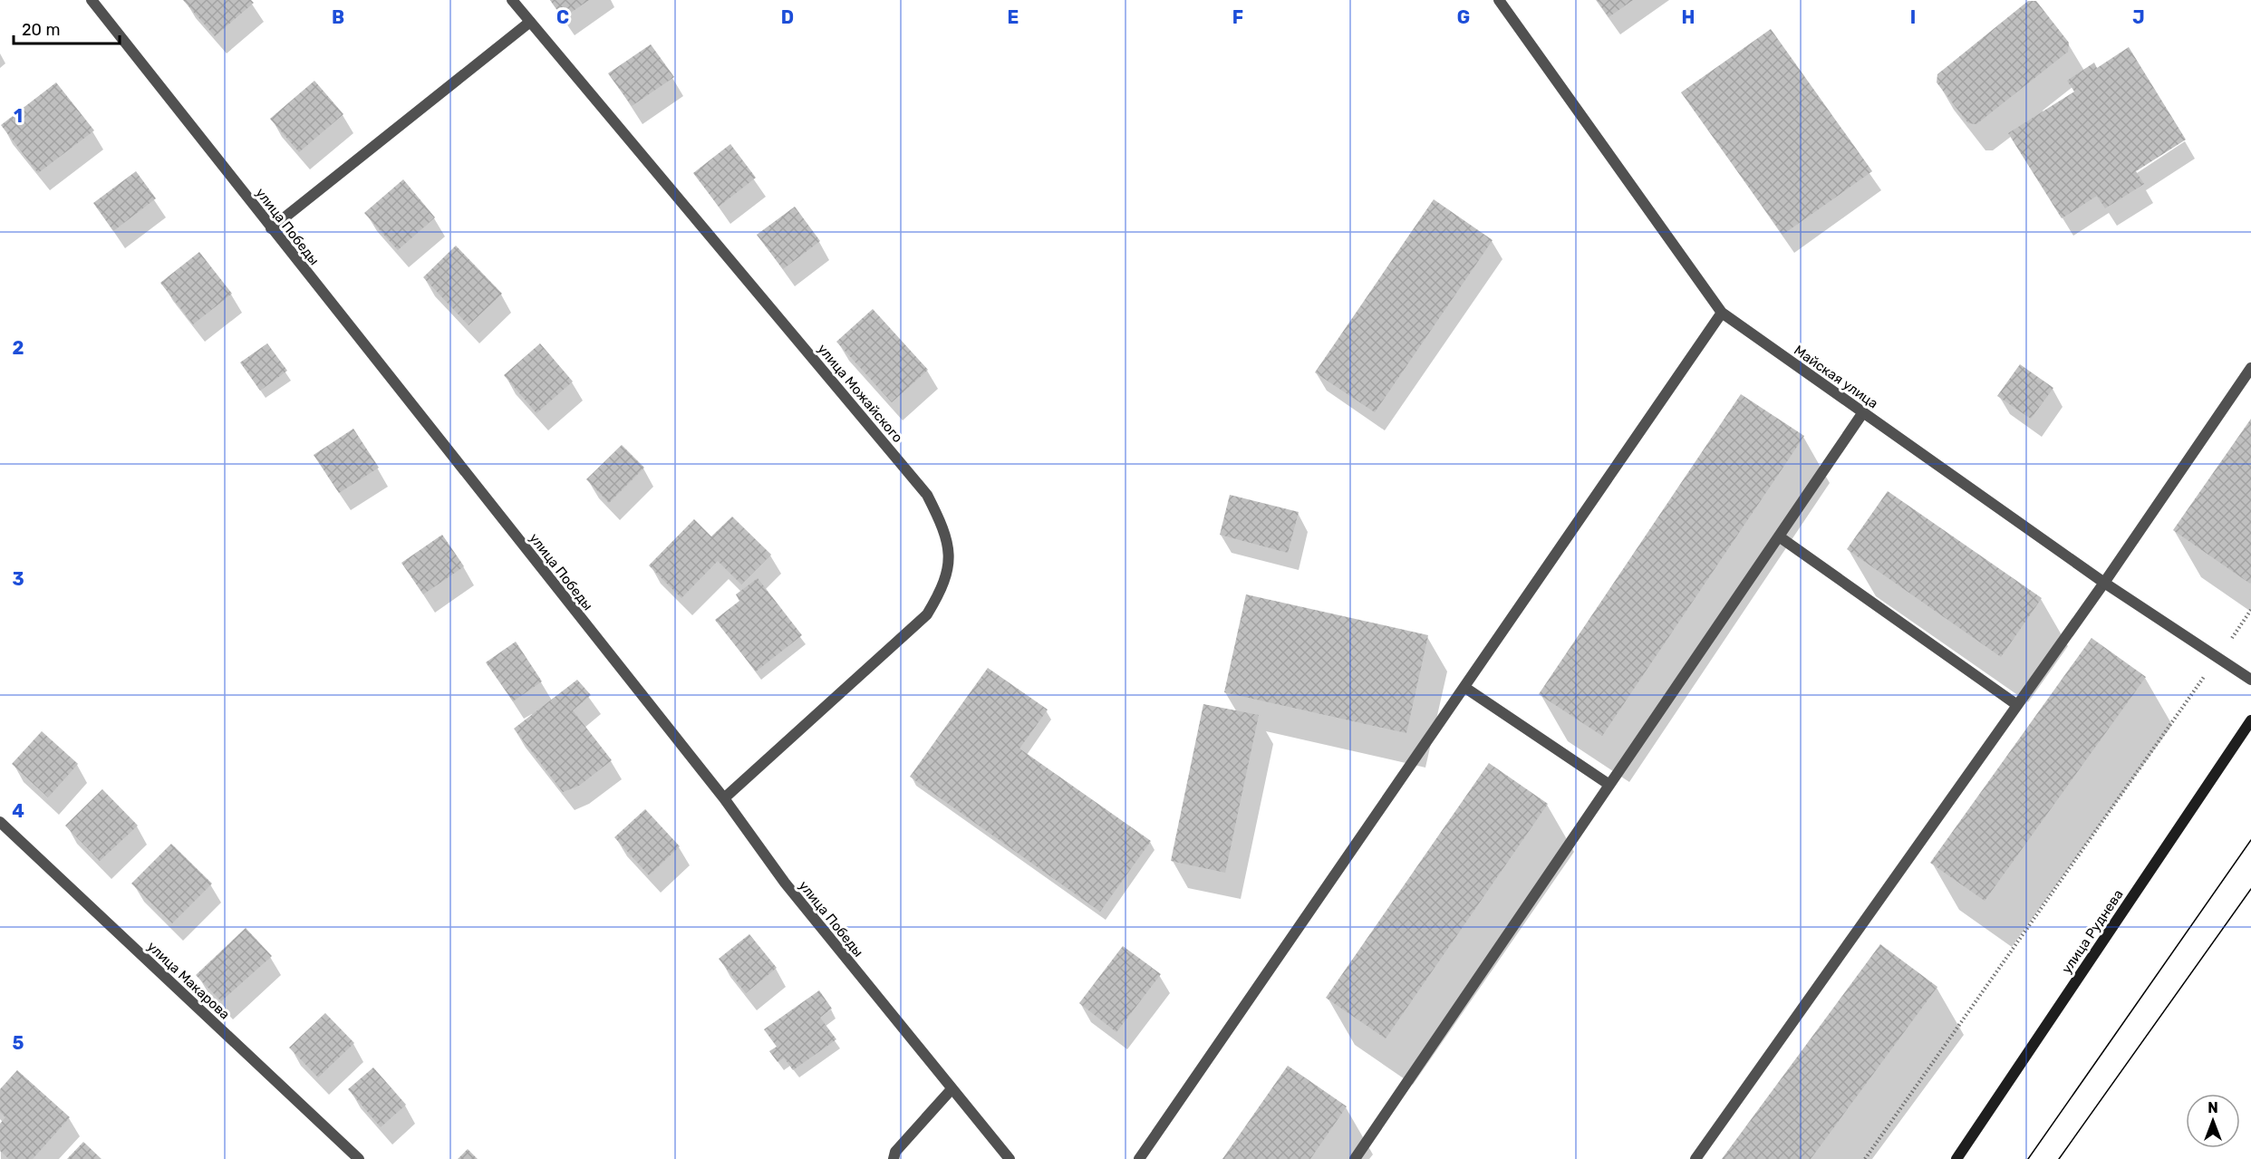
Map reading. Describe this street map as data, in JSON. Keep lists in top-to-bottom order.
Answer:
{
  "streets": {
    "main road": ["улица Руднева"],
    "street": [
      "улица Победы",
      "Майская улица",
      "улица Можайского",
      "улица Макарова"
    ]
  },
  "crossings": [
    ["улица Победы", "улица Можайского"]
  ],
  "scale_bar": "20 m",
  "north": "top",
  "grid": {
    "columns": [
      "B",
      "C",
      "D",
      "E",
      "F",
      "G",
      "H",
      "I",
      "J"
    ],
    "rows": [
      "1",
      "2",
      "3",
      "4",
      "5"
    ]
  }
}
